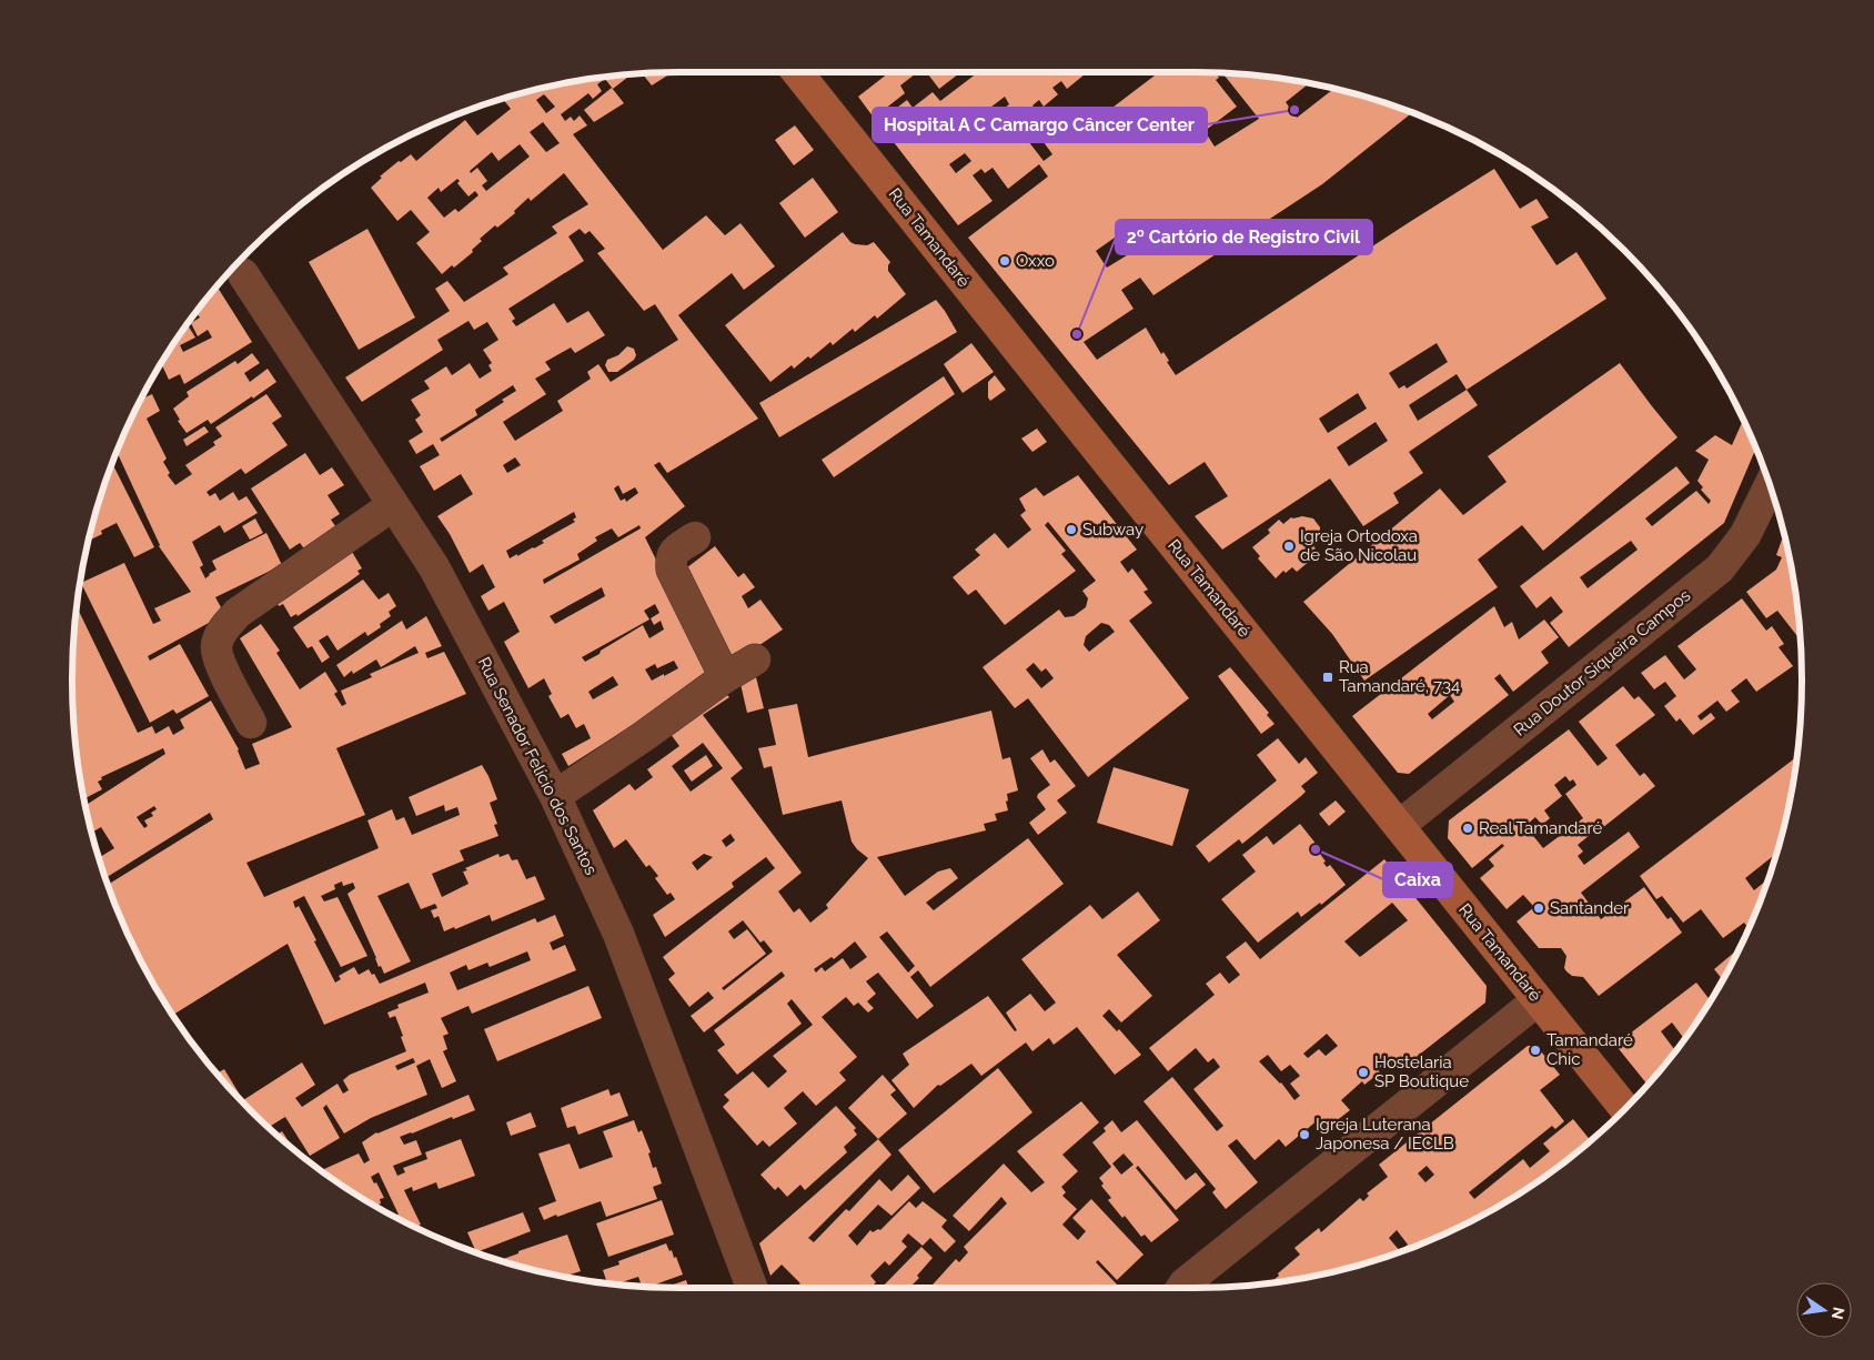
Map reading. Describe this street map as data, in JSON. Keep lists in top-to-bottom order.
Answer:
{
  "streets": {
    "street": ["Rua Tamandaré", "Rua Doutor Siqueira Campos", "Rua Senador Felício dos Santos"]
  },
  "crossings": [
    ["Rua Tamandaré", "Rua Doutor Siqueira Campos"]
  ],
  "places": {
    "other": [
      "Hospital A C Camargo Câncer Center",
      "Oxxo",
      "2º Cartório de Registro Civil",
      "Subway",
      "Igreja Ortodoxa de São Nicolau",
      "Real Tamandaré",
      "Caixa",
      "Santander",
      "Tamandaré Chic",
      "Hostelaria SP Boutique",
      "Igreja Luterana Japonesa / IECLB"
    ],
    "transit": ["Rua Tamandaré, 734"]
  },
  "north": "right"
}
